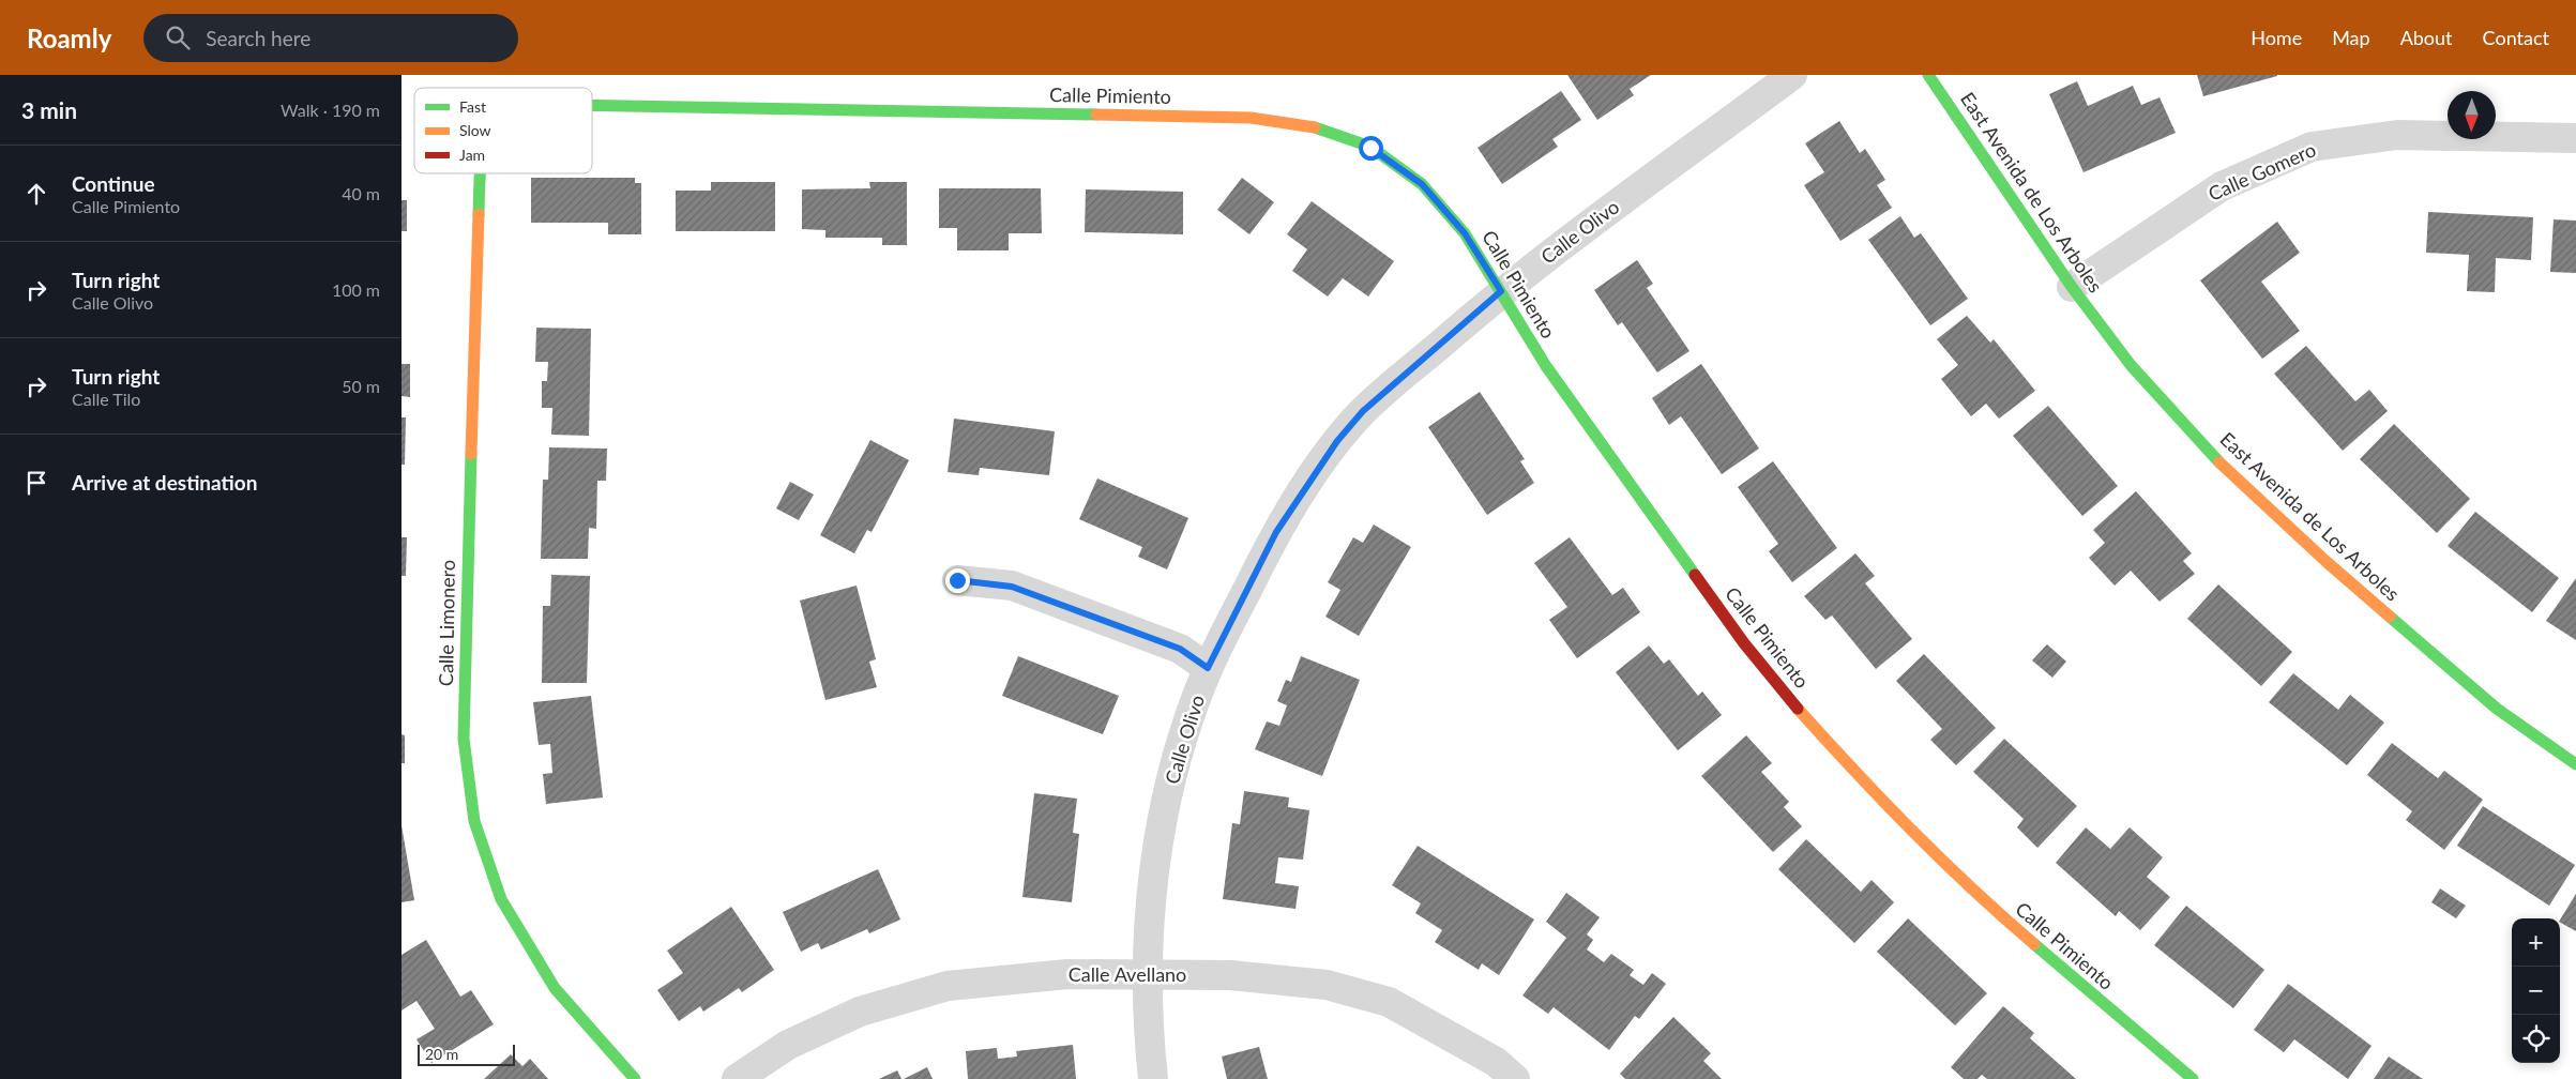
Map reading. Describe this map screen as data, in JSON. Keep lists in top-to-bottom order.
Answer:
{
  "streets": {
    "street": [
      "Calle Pimiento",
      "Calle Gomero",
      "East Avenida de Los Arboles",
      "Calle Olivo",
      "Calle Limonero",
      "Calle Avellano"
    ]
  },
  "crossings": [
    ["Calle Pimiento", "Calle Olivo"],
    ["Calle Gomero", "East Avenida de Los Arboles"],
    ["Calle Olivo", "Calle Avellano"]
  ],
  "legend": ["Fast", "Slow", "Jam"],
  "scale_bar": "20 m",
  "north": "bottom",
  "page": {
    "header": "Roamly",
    "search": "Search here",
    "nav": [
      "Home",
      "Map",
      "About",
      "Contact"
    ],
    "heading": ["3 min", "Walk · 190 m"],
    "list": [
      ["Continue", "Calle Pimiento", "40 m"],
      ["Turn right", "Calle Olivo", "100 m"],
      ["Turn right", "Calle Tilo", "50 m"],
      "Arrive at destination"
    ],
    "map_buttons": ["+", "−"],
    "scale": "20 m"
  }
}
